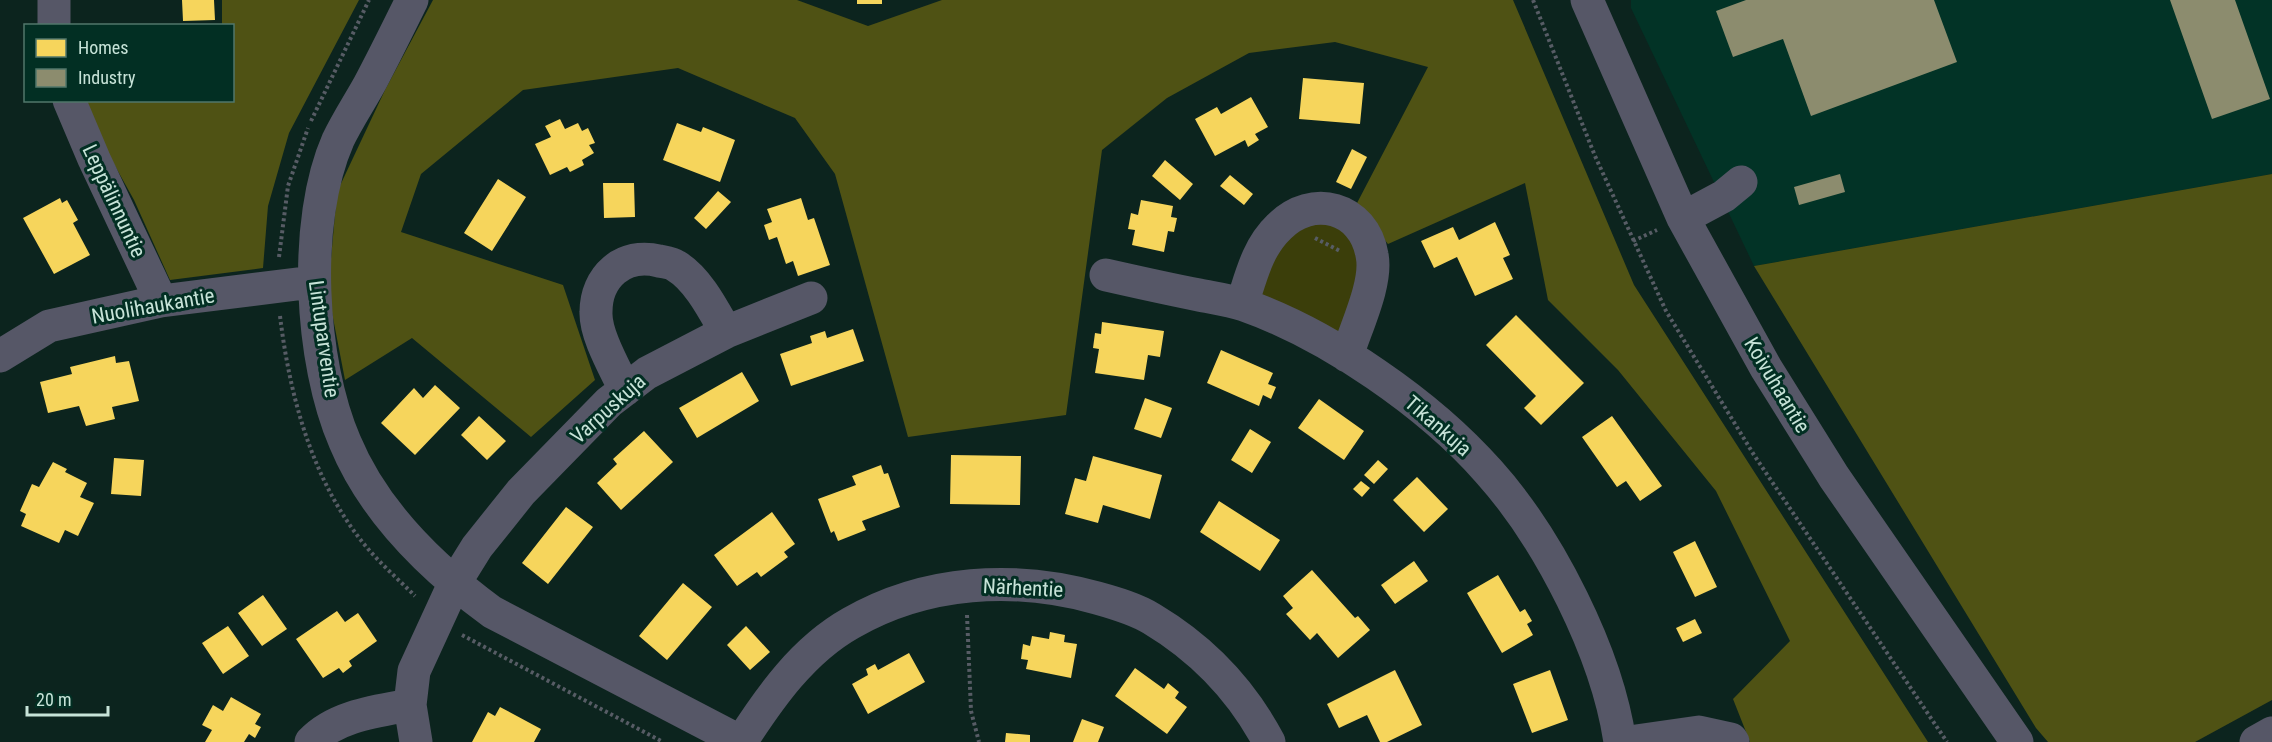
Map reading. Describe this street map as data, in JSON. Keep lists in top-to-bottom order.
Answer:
{
  "streets": {
    "street": [
      "Leppälinnuntie",
      "Nuolihaukantie",
      "Lintuparventie",
      "Koivuhaantie",
      "Varpuskuja",
      "Tikankuja",
      "Närhentie"
    ]
  },
  "crossings": [
    ["Leppälinnuntie", "Nuolihaukantie"],
    ["Nuolihaukantie", "Lintuparventie"],
    ["Lintuparventie", "Varpuskuja"],
    ["Lintuparventie", "Närhentie"]
  ],
  "legend": ["Homes", "Industry"],
  "scale_bar": "20 m"
}
